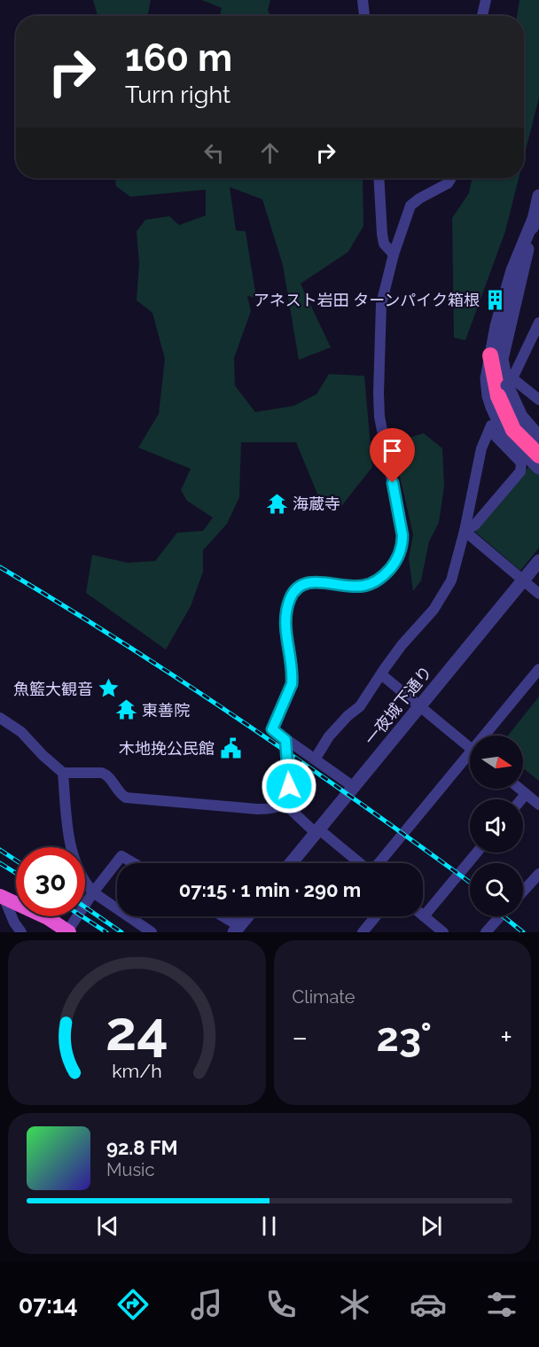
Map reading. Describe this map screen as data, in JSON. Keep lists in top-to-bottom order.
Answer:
{
  "streets": {
    "street": ["一夜城下通り"]
  },
  "places": {
    "building": ["アネスト岩田 ターンパイク箱根"],
    "temple": ["海蔵寺", "東善院"],
    "place": ["魚籃大観音"],
    "public building": ["木地挽公民館"]
  },
  "north": "right",
  "page": {
    "turn": ["160 m", "Turn right"],
    "limit": "30",
    "trip": "07:15 · 1 min · 290 m",
    "tile": "Climate",
    "heat": ["−", "23°", "+"],
    "song": ["92.8 FM", "Music"],
    "tabs": "07:14",
    "gauge": ["24", "km/h"]
  }
}
